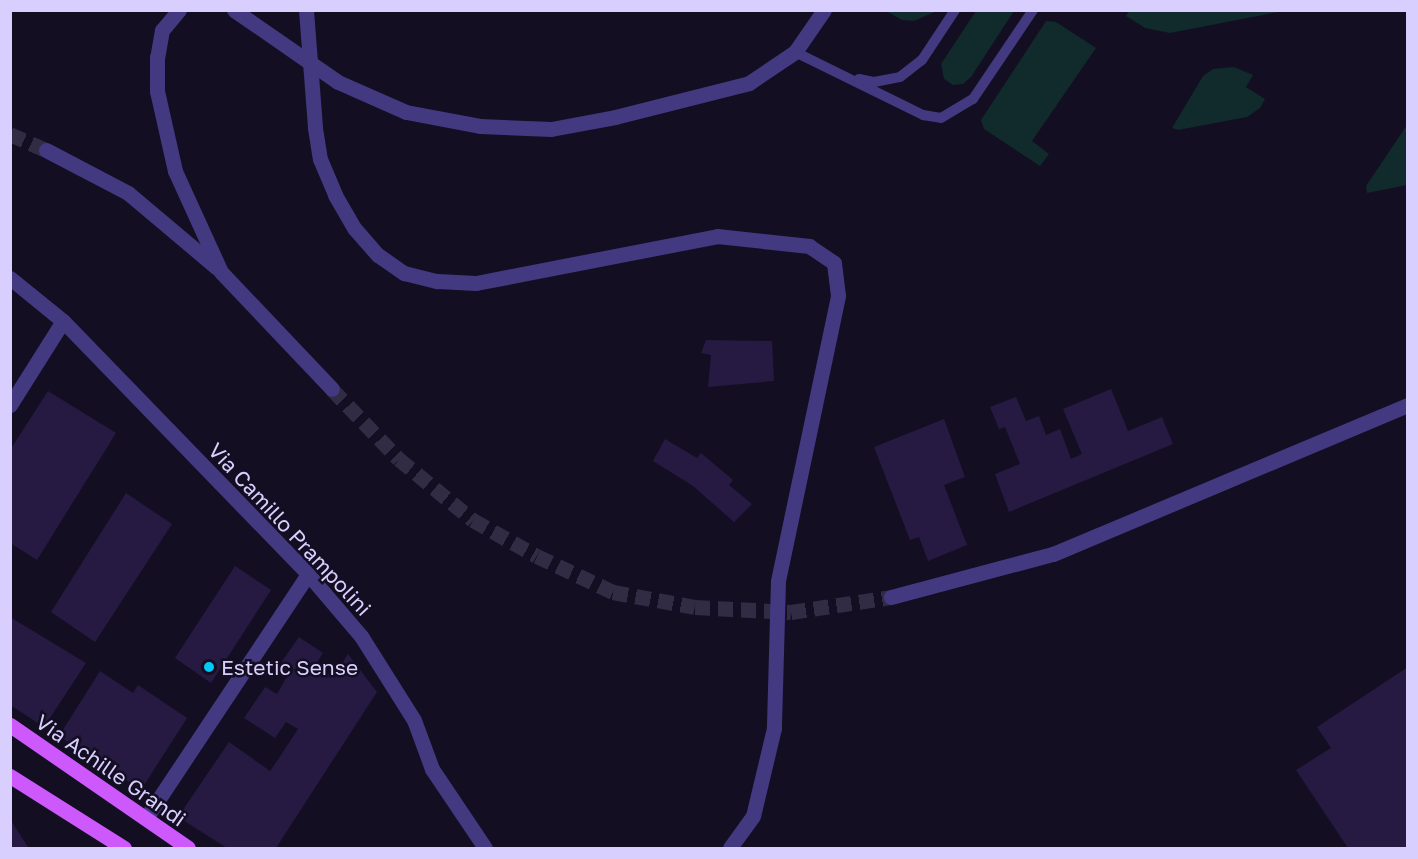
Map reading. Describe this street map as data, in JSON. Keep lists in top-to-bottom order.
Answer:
{
  "streets": {
    "main road": ["Via Achille Grandi"],
    "street": ["Via Camillo Prampolini"]
  },
  "places": ["Estetic Sense"]
}
